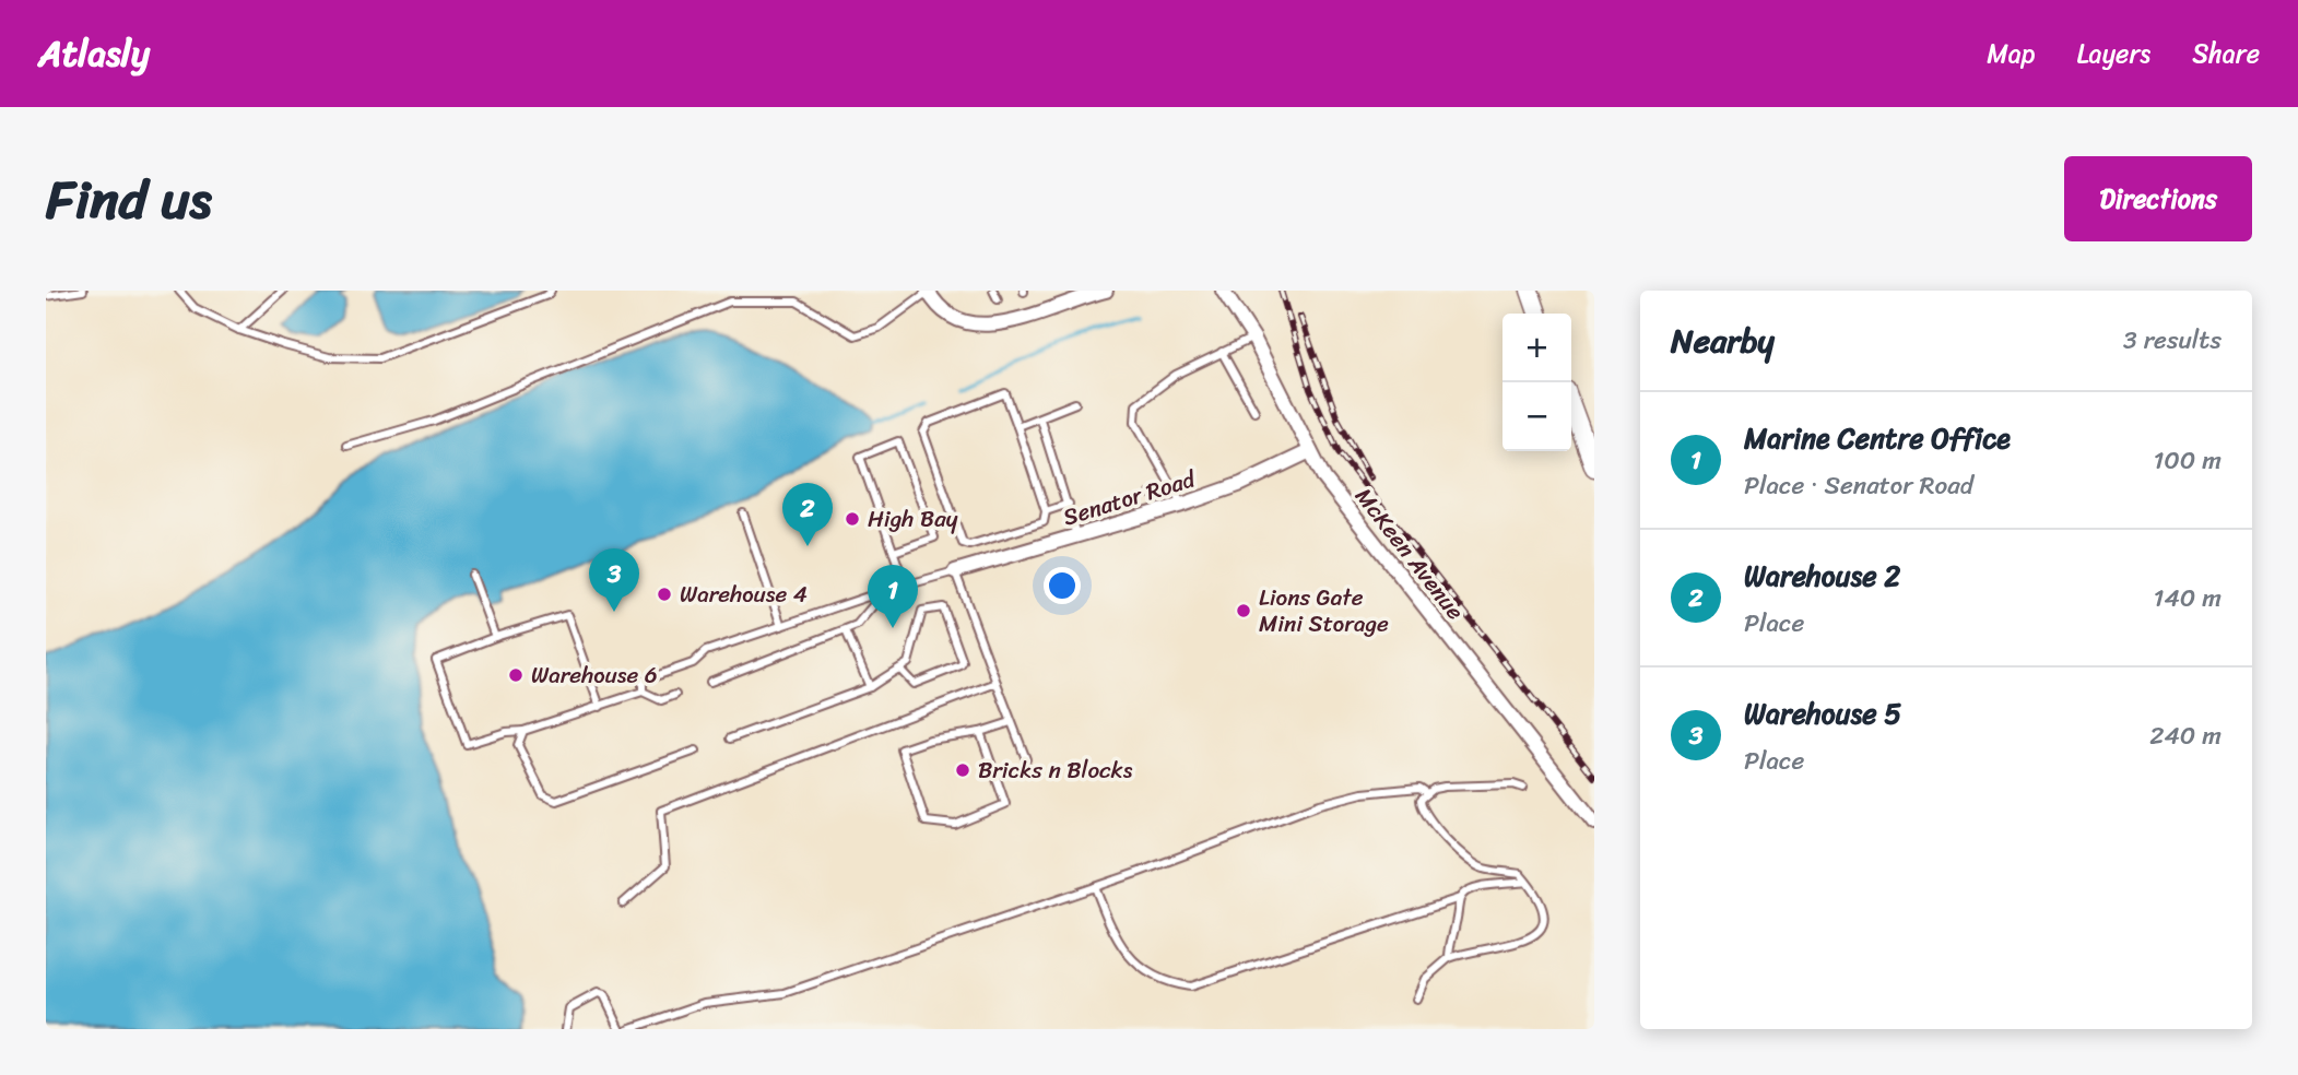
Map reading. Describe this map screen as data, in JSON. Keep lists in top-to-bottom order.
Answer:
{
  "streets": {
    "street": ["Senator Road", "McKeen Avenue"]
  },
  "crossings": [
    ["Senator Road", "McKeen Avenue"]
  ],
  "places": [
    "High Bay",
    "Warehouse 4",
    "Lions Gate Mini Storage",
    "Warehouse 6",
    "Bricks n Blocks"
  ],
  "page": {
    "header": "Atlasly",
    "nav": ["Map", "Layers", "Share"],
    "title": "Find us",
    "buttons": "Directions",
    "heading": ["Nearby", "3 results"],
    "map_buttons": ["+", "−"],
    "list": [
      {
        "mark": "1",
        "name": "Marine Centre Office",
        "note": "Place · Senator Road",
        "value": "100 m"
      },
      {
        "mark": "2",
        "name": "Warehouse 2",
        "note": "Place",
        "value": "140 m"
      },
      {
        "mark": "3",
        "name": "Warehouse 5",
        "note": "Place",
        "value": "240 m"
      }
    ],
    "pins": ["2", "3", "1"]
  }
}
